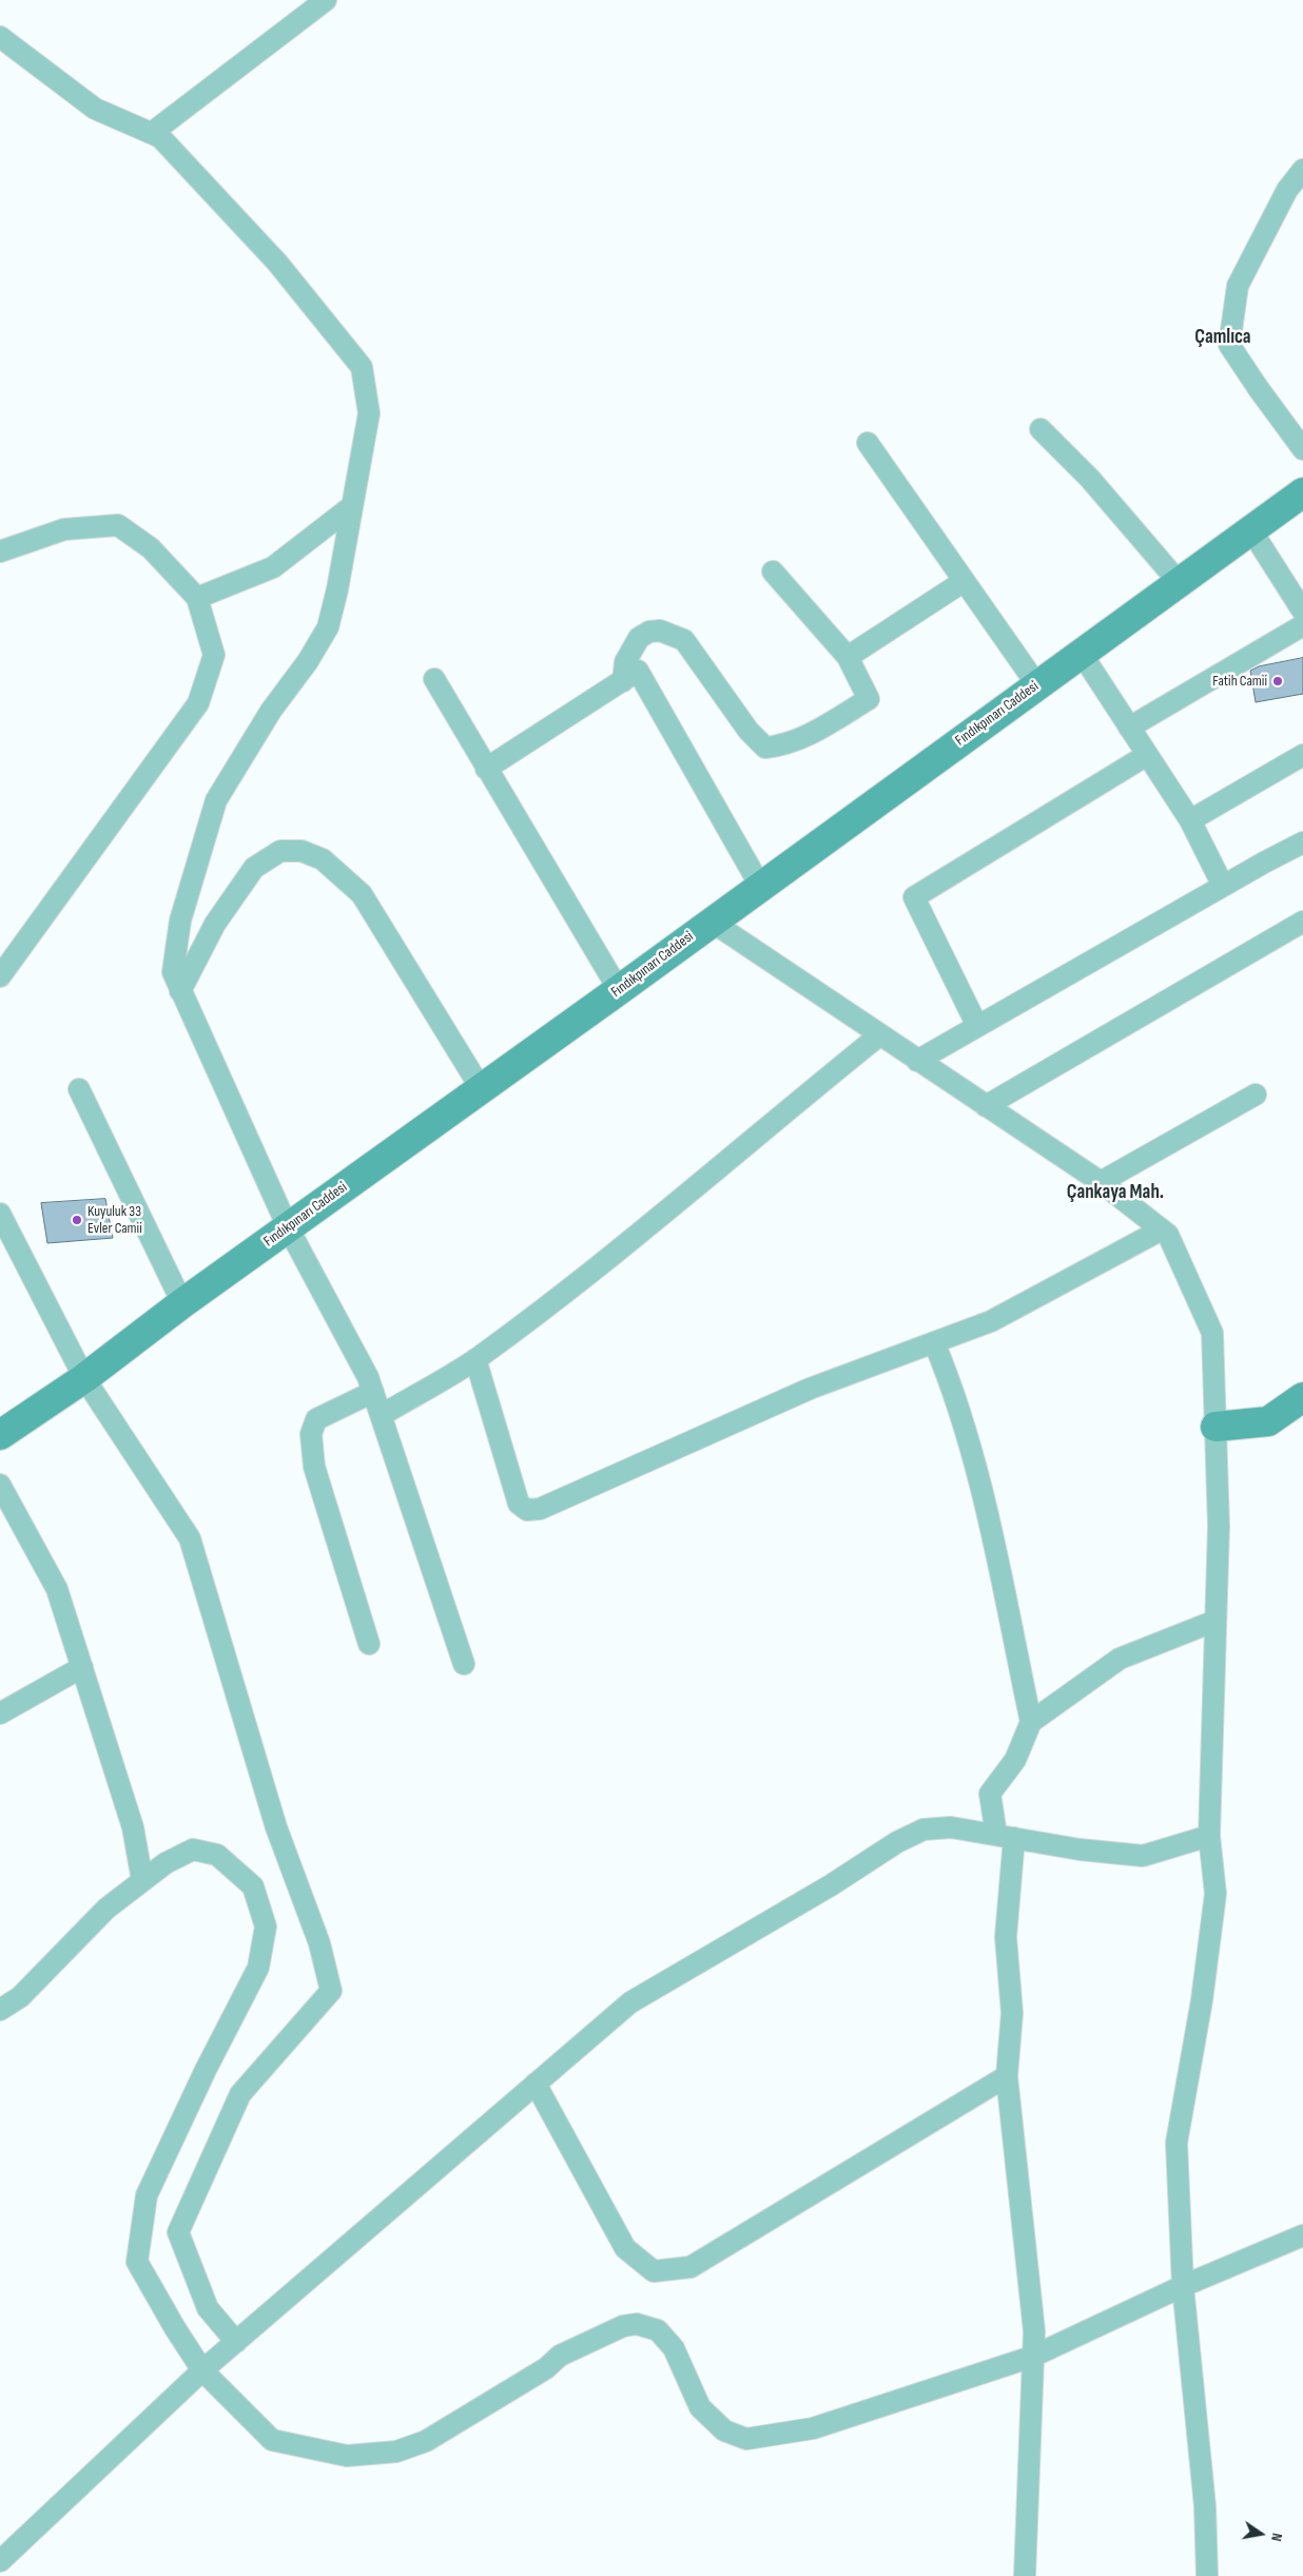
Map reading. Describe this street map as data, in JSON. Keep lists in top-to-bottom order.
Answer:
{
  "streets": {
    "main road": ["Fındıkpınarı Caddesi"]
  },
  "districts": ["Çamlıca", "Çankaya Mah."],
  "places": ["Fatih Camii", "Kuyuluk 33 Evler Camii"],
  "north": "right"
}
